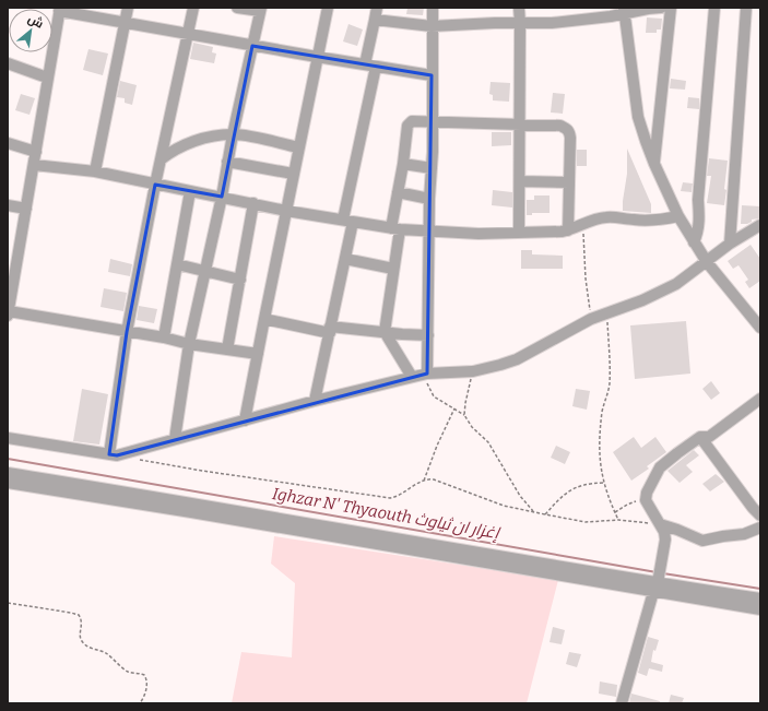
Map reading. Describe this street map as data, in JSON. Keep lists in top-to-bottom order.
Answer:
{
  "water": ["Ighzar N' Thyaouth إغزار ان ثياوث"],
  "north": "top right"
}
